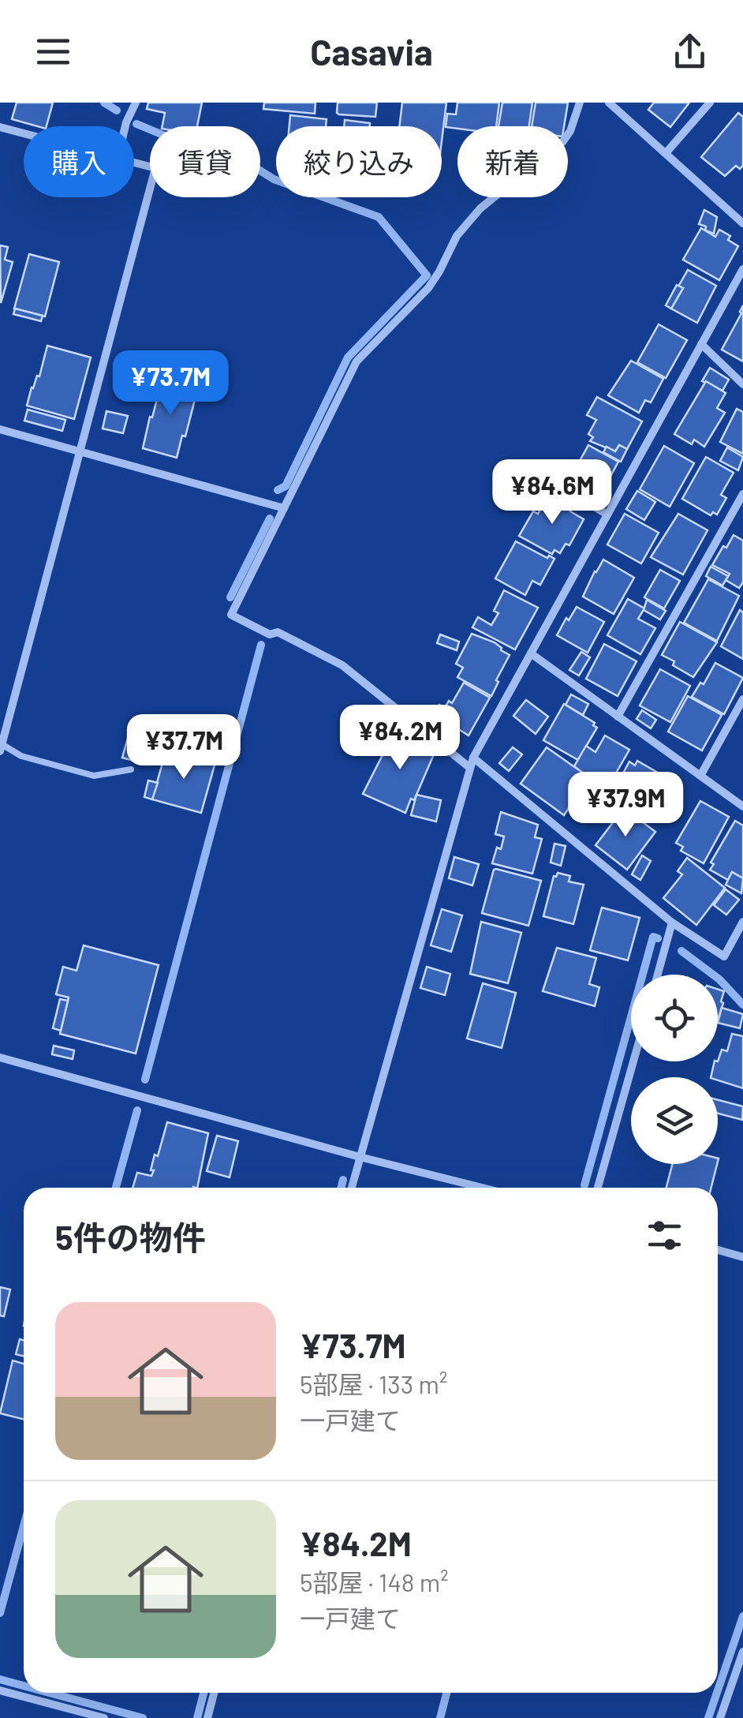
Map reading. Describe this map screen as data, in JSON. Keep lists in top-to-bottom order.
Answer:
{
  "page": {
    "header": "Casavia",
    "chip": [
      "購入",
      "賃貸",
      "絞り込み",
      "新着"
    ],
    "price": [
      "¥73.7M",
      "¥84.6M",
      "¥84.2M",
      "¥37.7M",
      "¥37.9M"
    ],
    "heading": "5件の物件",
    "list": [
      {
        "name": "¥73.7M",
        "note": "5部屋 · 133 m² · 一戸建て"
      },
      {
        "name": "¥84.2M",
        "note": "5部屋 · 148 m² · 一戸建て"
      }
    ]
  }
}
